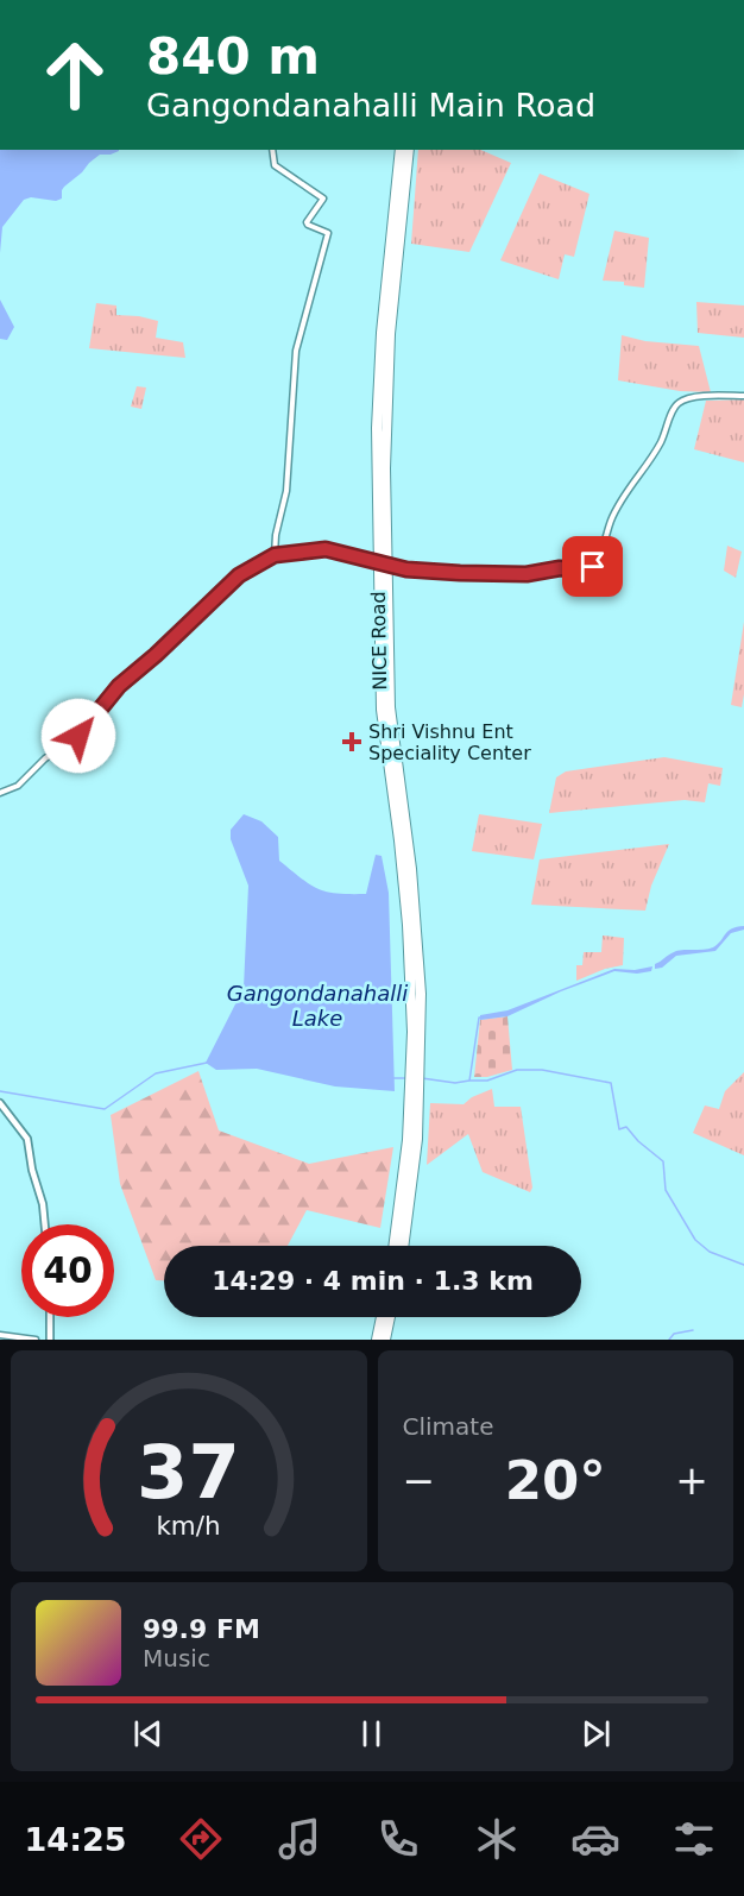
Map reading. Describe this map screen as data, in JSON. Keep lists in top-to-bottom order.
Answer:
{
  "streets": {
    "highway": ["NICE Road"]
  },
  "water": ["Gangondanahalli Lake"],
  "places": {
    "health": ["Shri Vishnu Ent Speciality Center"]
  },
  "page": {
    "turn": ["840 m", "Gangondanahalli Main Road"],
    "limit": "40",
    "trip": "14:29 · 4 min · 1.3 km",
    "tile": "Climate",
    "heat": ["−", "20°", "+"],
    "song": ["99.9 FM", "Music"],
    "tabs": "14:25",
    "gauge": ["37", "km/h"]
  }
}
